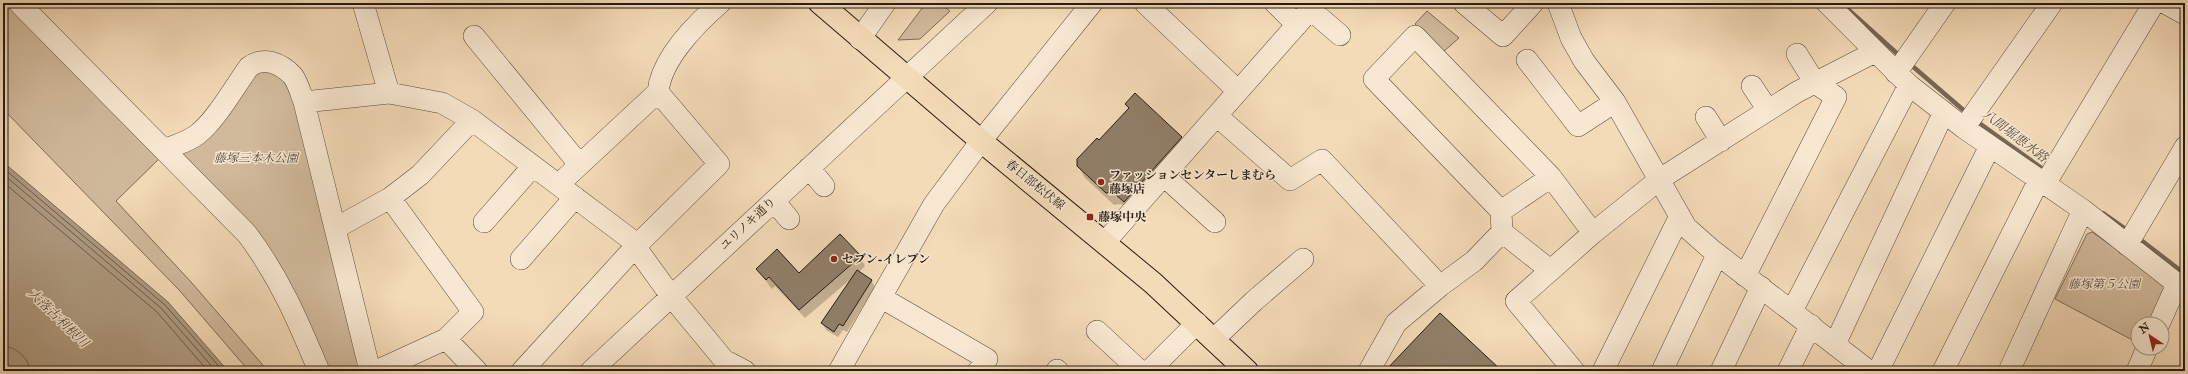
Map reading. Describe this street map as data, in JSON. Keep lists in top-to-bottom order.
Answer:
{
  "streets": {
    "main road": ["春日部松伏線"],
    "street": ["ユリノキ通り"]
  },
  "crossings": [
    ["春日部松伏線", "ユリノキ通り"]
  ],
  "water": ["八間堀悪水路", "大落古利根川"],
  "parks": ["藤塚三本木公園", "藤塚第５公園"],
  "places": {
    "other": ["ファッションセンターしまむら 藤塚店", "セブン-イレブン"],
    "transit": ["藤塚中央"]
  },
  "north": "top left"
}
